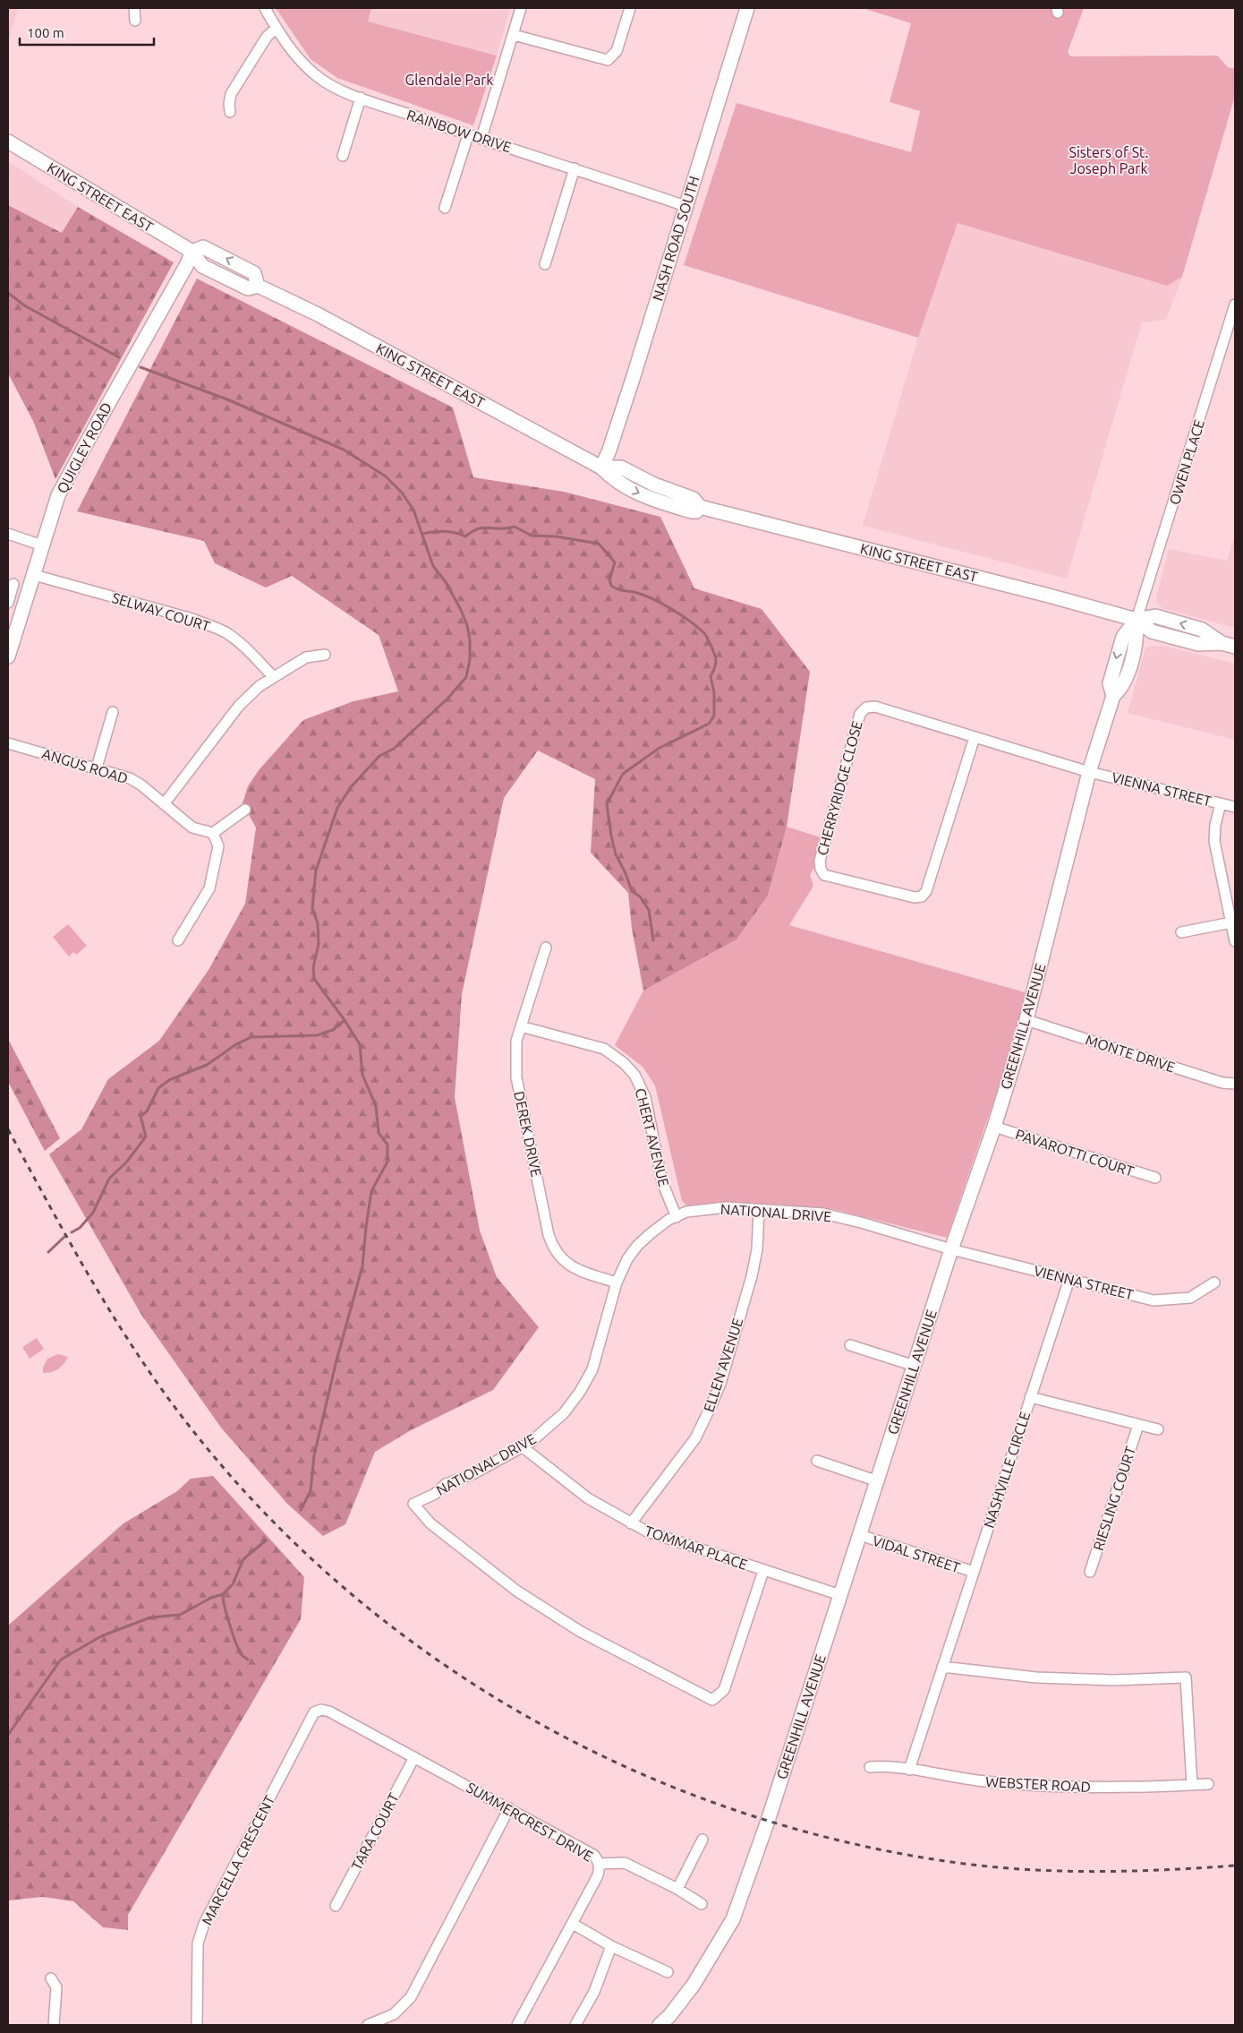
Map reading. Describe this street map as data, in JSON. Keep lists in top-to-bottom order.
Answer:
{
  "streets": {
    "street": [
      "RAINBOW DRIVE",
      "KING STREET EAST",
      "NASH ROAD SOUTH",
      "QUIGLEY ROAD",
      "OWEN PLACE",
      "SELWAY COURT",
      "ANGUS ROAD",
      "CHERRYRIDGE CLOSE",
      "VIENNA STREET",
      "GREENHILL AVENUE",
      "MONTE DRIVE",
      "DEREK DRIVE",
      "CHERT AVENUE",
      "PAVAROTTI COURT",
      "NATIONAL DRIVE",
      "ELLEN AVENUE",
      "NASHVILLE CIRCLE",
      "RIESLING COURT",
      "TOMMAR PLACE",
      "VIDAL STREET",
      "WEBSTER ROAD",
      "SUMMERCREST DRIVE",
      "TARA COURT",
      "MARCELLA CRESCENT"
    ]
  },
  "crossings": [
    ["RAINBOW DRIVE", "NASH ROAD SOUTH"],
    ["KING STREET EAST", "NASH ROAD SOUTH"],
    ["KING STREET EAST", "QUIGLEY ROAD"],
    ["KING STREET EAST", "OWEN PLACE"],
    ["KING STREET EAST", "GREENHILL AVENUE"],
    ["QUIGLEY ROAD", "SELWAY COURT"],
    ["OWEN PLACE", "GREENHILL AVENUE"],
    ["CHERRYRIDGE CLOSE", "VIENNA STREET"],
    ["CHERRYRIDGE CLOSE", "GREENHILL AVENUE"],
    ["VIENNA STREET", "GREENHILL AVENUE"],
    ["VIENNA STREET", "NATIONAL DRIVE"],
    ["GREENHILL AVENUE", "MONTE DRIVE"],
    ["GREENHILL AVENUE", "PAVAROTTI COURT"],
    ["GREENHILL AVENUE", "NATIONAL DRIVE"],
    ["GREENHILL AVENUE", "TOMMAR PLACE"],
    ["GREENHILL AVENUE", "VIDAL STREET"],
    ["DEREK DRIVE", "CHERT AVENUE"],
    ["DEREK DRIVE", "NATIONAL DRIVE"],
    ["CHERT AVENUE", "NATIONAL DRIVE"],
    ["NATIONAL DRIVE", "ELLEN AVENUE"],
    ["NATIONAL DRIVE", "TOMMAR PLACE"],
    ["ELLEN AVENUE", "TOMMAR PLACE"],
    ["NASHVILLE CIRCLE", "RIESLING COURT"],
    ["NASHVILLE CIRCLE", "VIDAL STREET"],
    ["NASHVILLE CIRCLE", "WEBSTER ROAD"],
    ["SUMMERCREST DRIVE", "TARA COURT"],
    ["SUMMERCREST DRIVE", "MARCELLA CRESCENT"]
  ],
  "parks": ["Glendale Park", "Sisters of St. Joseph Park"],
  "scale_bar": "100 m"
}
